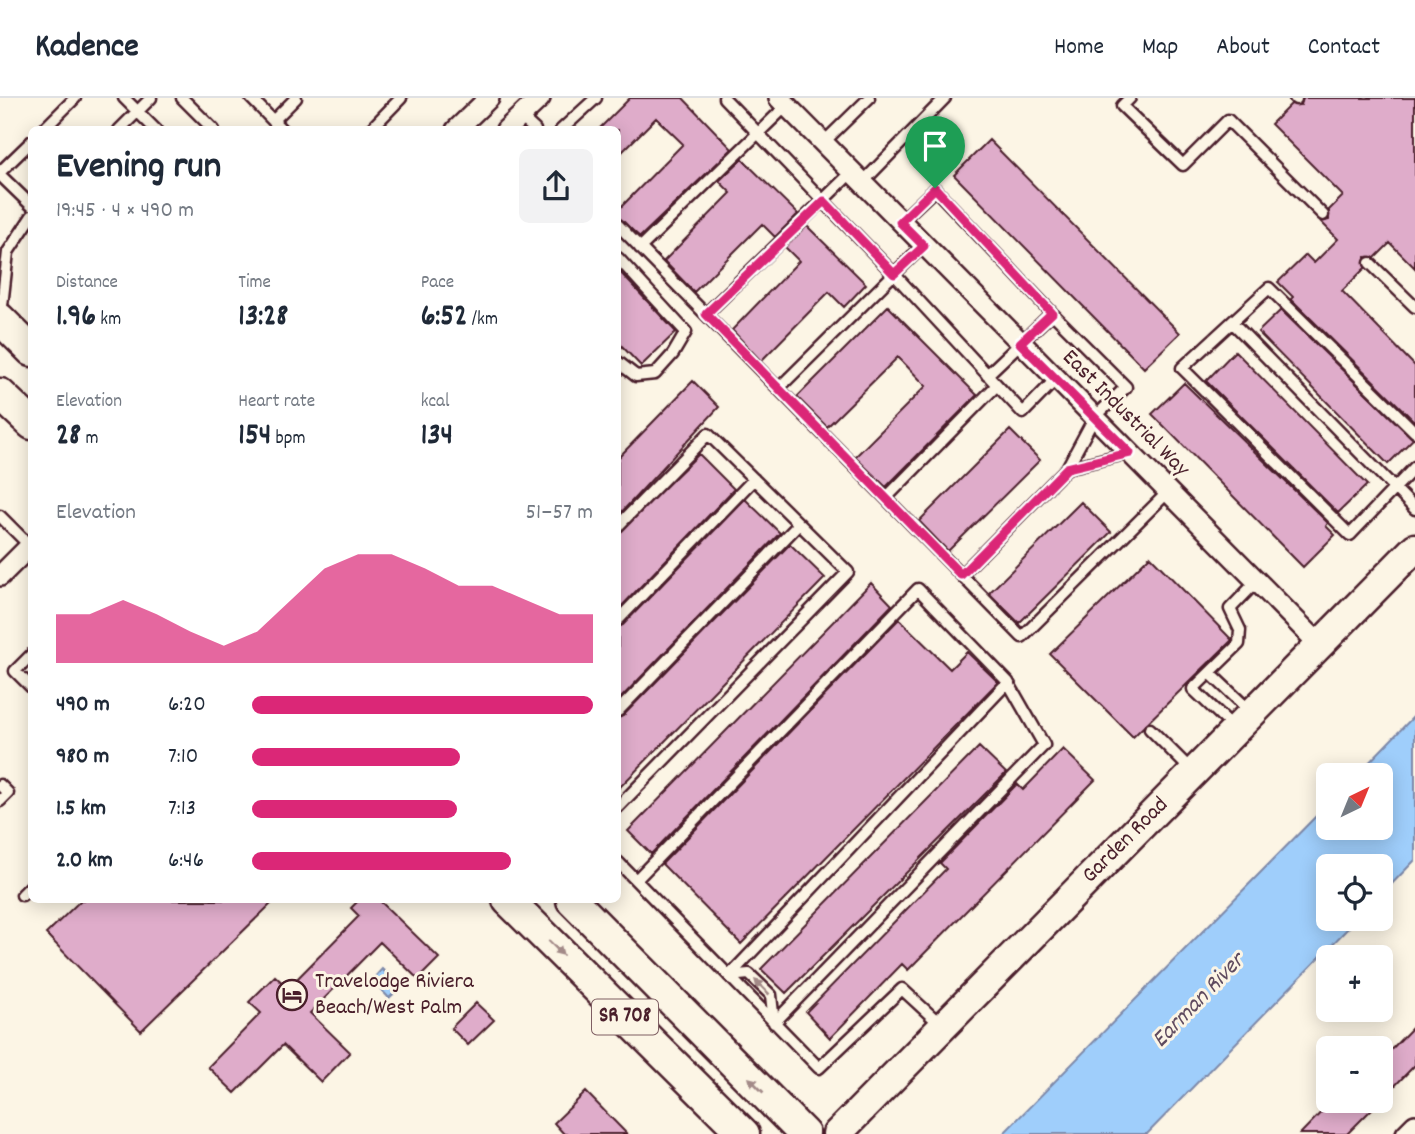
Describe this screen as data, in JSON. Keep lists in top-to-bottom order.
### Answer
{
  "streets": {
    "main road": ["SR 708"],
    "street": ["East Industrial Way", "Garden Road"]
  },
  "crossings": [
    ["East Industrial Way", "Garden Road"]
  ],
  "water": ["Earman River"],
  "places": {
    "hotel": ["Travelodge Riviera Beach/West Palm"]
  },
  "north": "top right",
  "page": {
    "header": "Kadence",
    "nav": [
      "Home",
      "Map",
      "About",
      "Contact"
    ],
    "heading": ["Evening run", "19:45 · 4 × 490 m"],
    "stats": [
      ["Distance", "1.96 km"],
      ["Time", "13:28"],
      ["Pace", "6:52 /km"],
      ["Elevation", "28 m"],
      ["Heart rate", "154 bpm"],
      ["kcal", "134"]
    ],
    "chart": ["Elevation", "51–57 m"],
    "list": [
      {
        "name": "490 m",
        "note": "6:20"
      },
      {
        "name": "980 m",
        "note": "7:10"
      },
      {
        "name": "1.5 km",
        "note": "7:13"
      },
      {
        "name": "2.0 km",
        "note": "6:46"
      }
    ],
    "map_buttons": ["+", "−"]
  }
}
